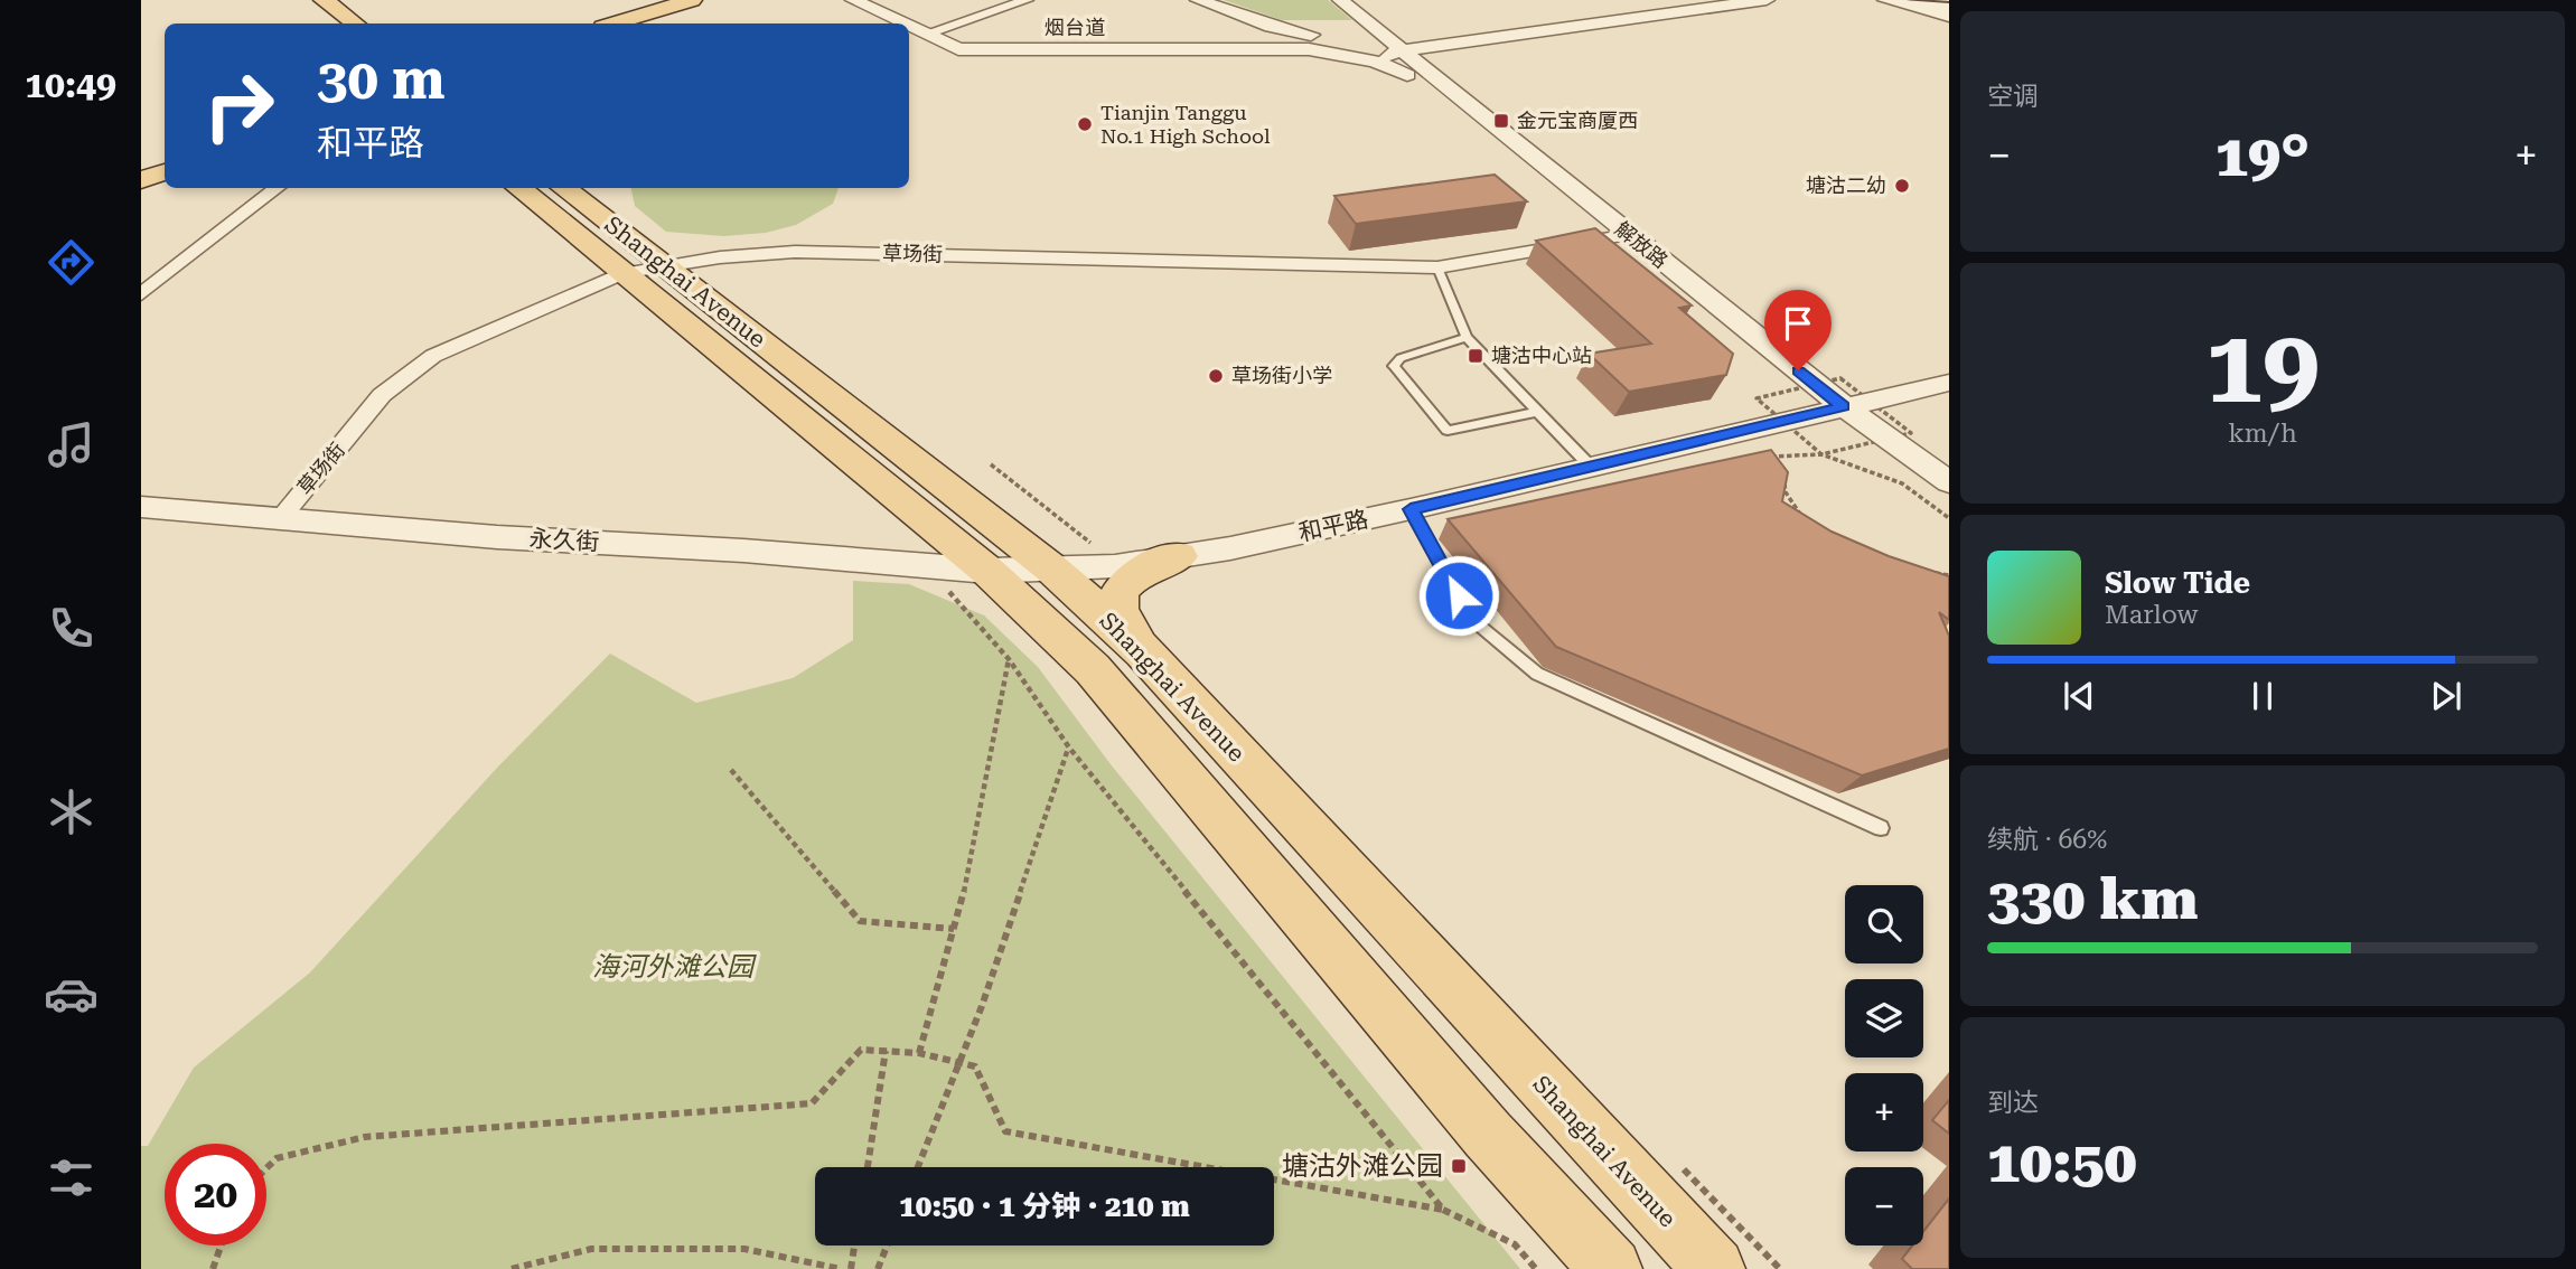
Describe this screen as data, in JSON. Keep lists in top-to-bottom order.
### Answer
{
  "streets": {
    "main road": ["Shanghai Avenue"],
    "street": [
      "烟台道",
      "解放路",
      "草场街",
      "和平路",
      "永久街"
    ]
  },
  "crossings": [
    ["解放路", "草场街"],
    ["解放路", "和平路"],
    ["草场街", "Shanghai Avenue"],
    ["草场街", "永久街"],
    ["Shanghai Avenue", "和平路"],
    ["Shanghai Avenue", "永久街"],
    ["和平路", "永久街"]
  ],
  "parks": ["海河外滩公园"],
  "places": {
    "transit": ["金元宝商厦西", "塘沽中心站", "塘沽外滩公园"],
    "other": ["Tianjin Tanggu No.1 High School", "塘沽二幼", "草场街小学"]
  },
  "page": {
    "tabs": "10:49",
    "tile": [
      "空调",
      ["19", "km/h"],
      ["续航 · 66%", "330 km"],
      ["到达", "10:50"]
    ],
    "turn": ["30 m", "和平路"],
    "heat": ["−", "19°", "+"],
    "song": ["Slow Tide", "Marlow"],
    "map_buttons": ["+", "−"],
    "limit": "20",
    "trip": "10:50 · 1 分钟 · 210 m"
  }
}
